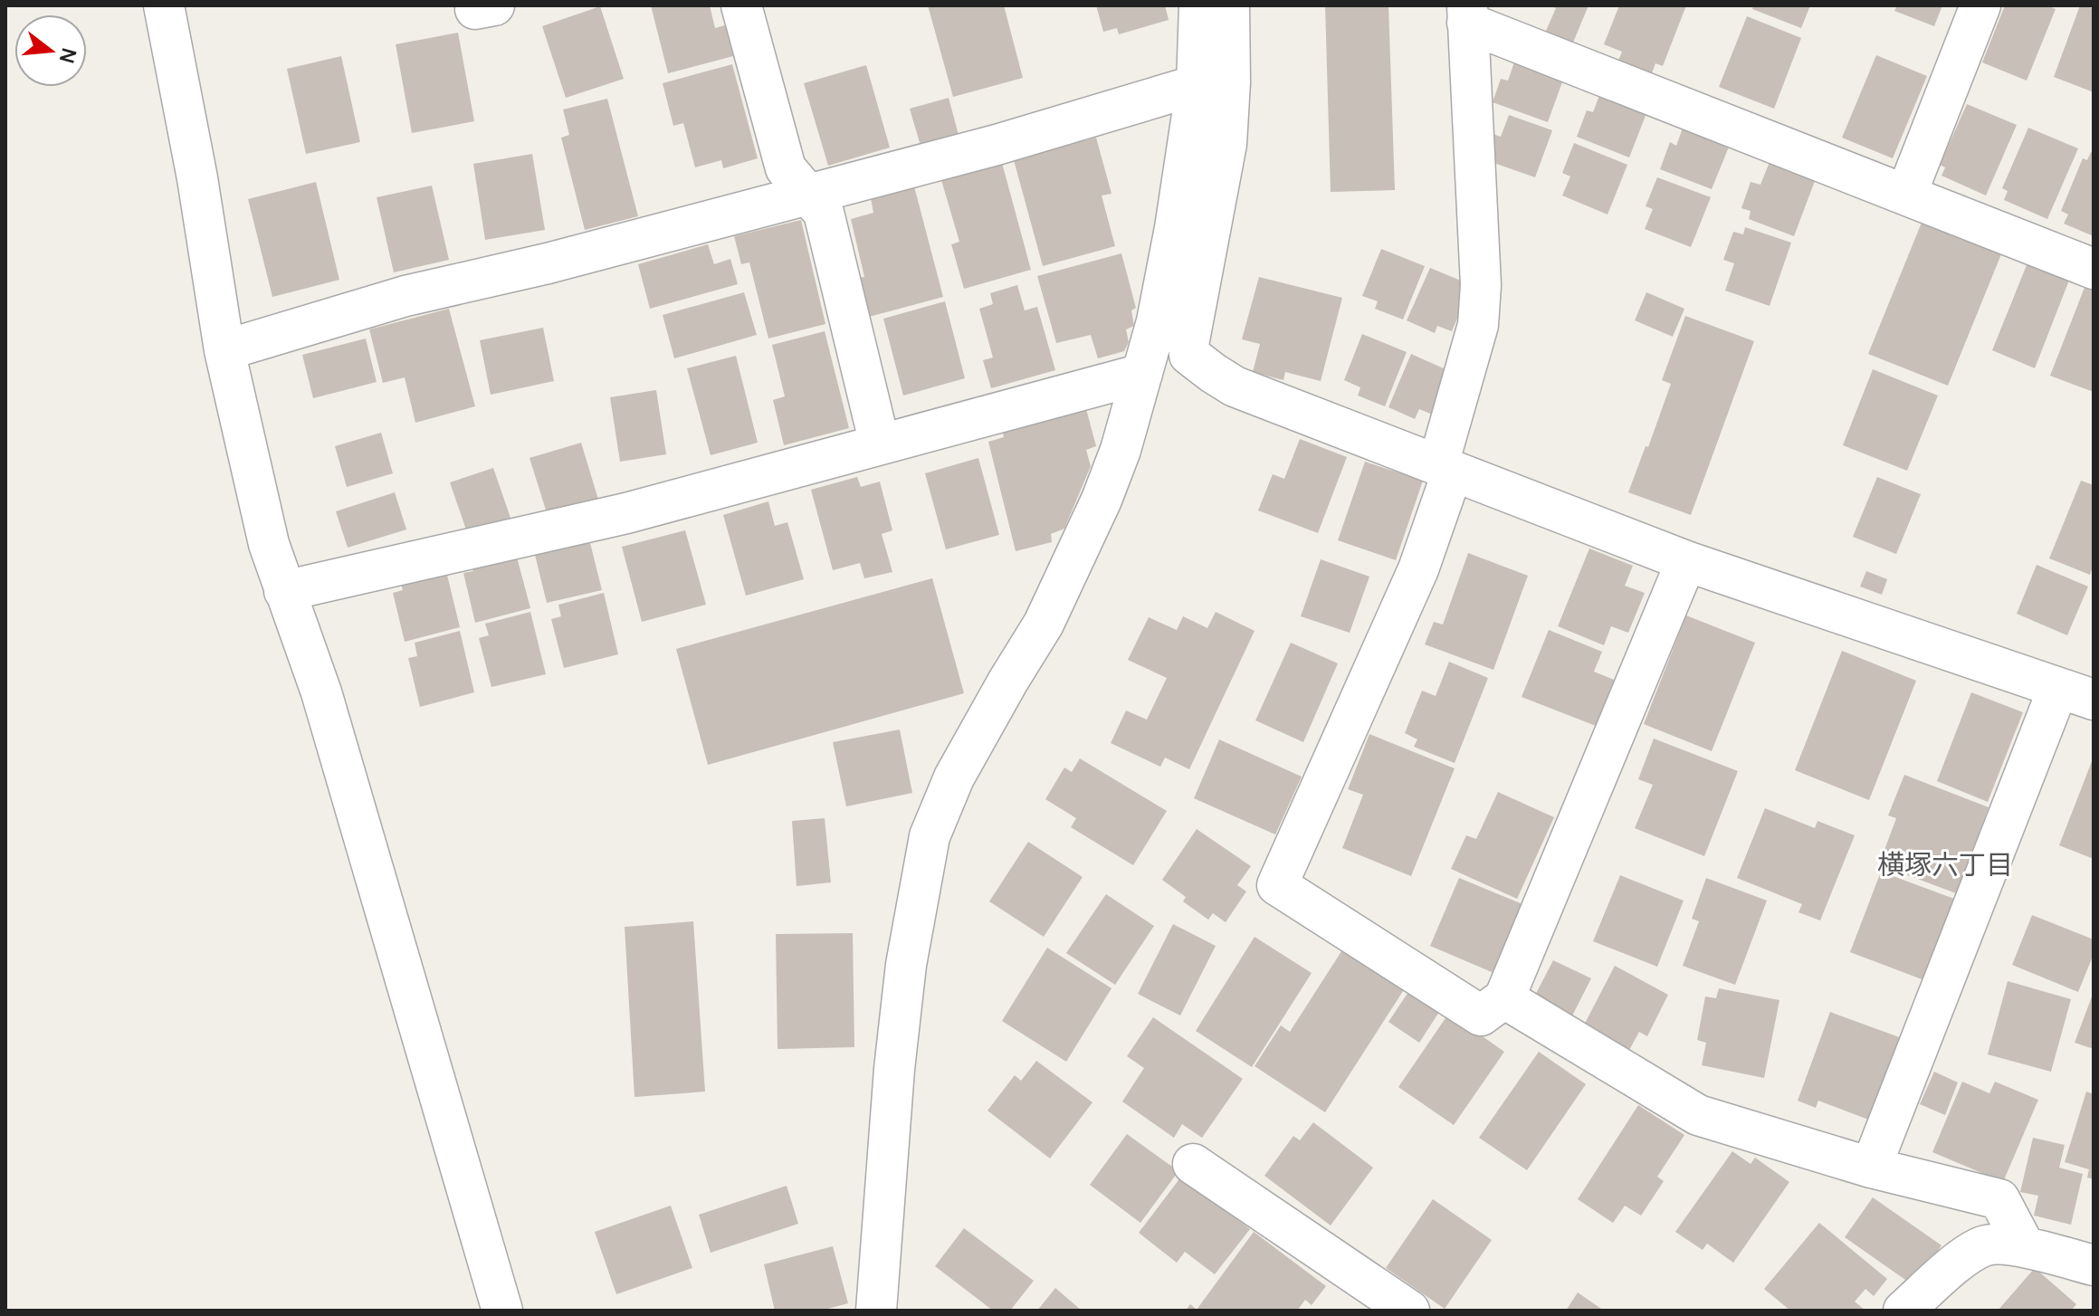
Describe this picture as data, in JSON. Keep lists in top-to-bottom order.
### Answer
{
  "districts": ["横塚六丁目"],
  "north": "right"
}
